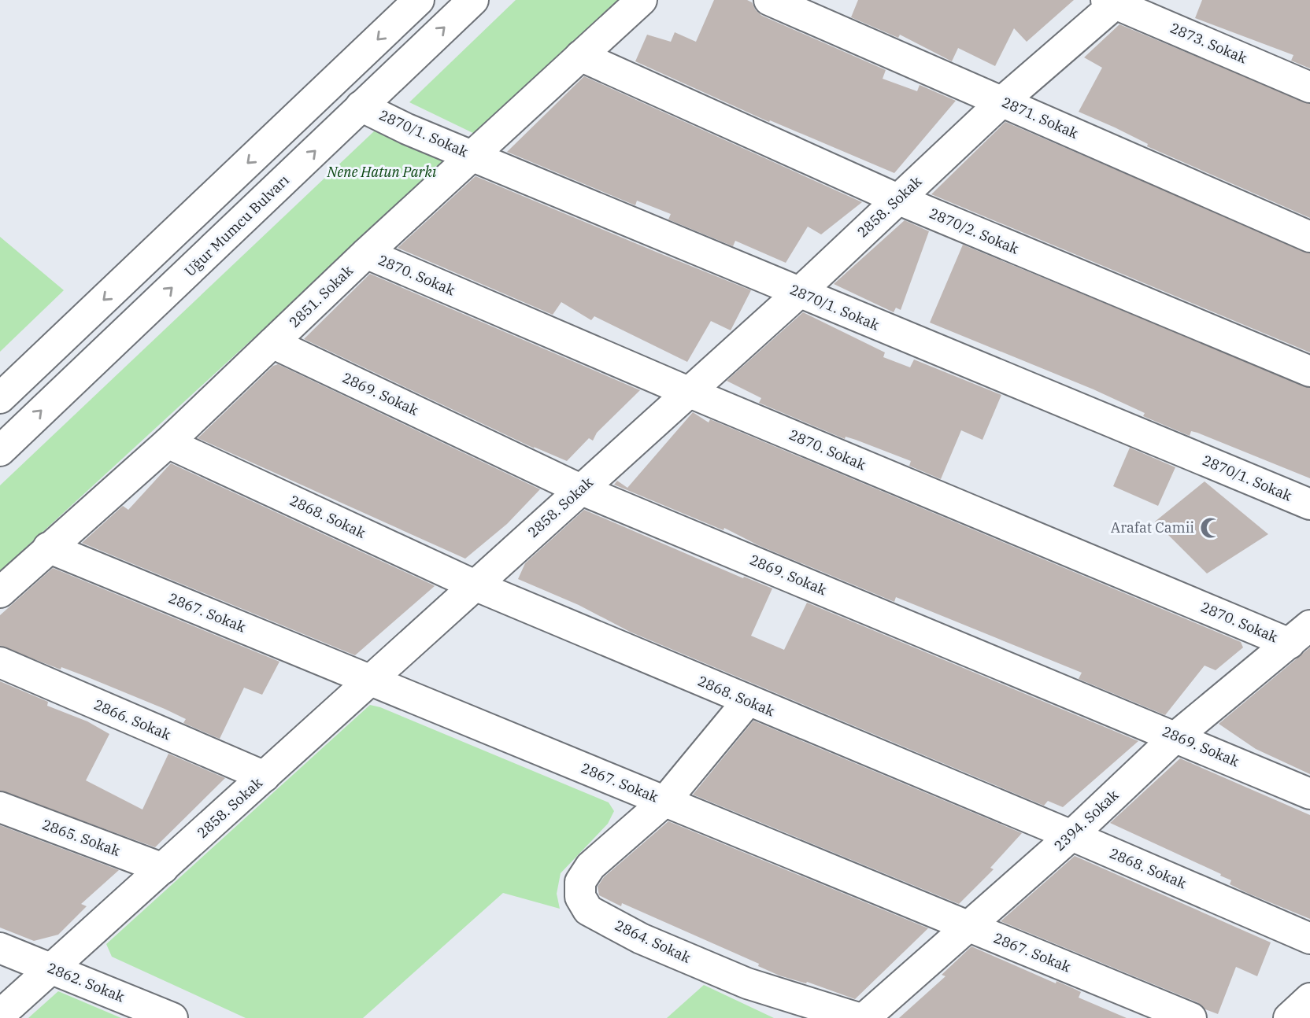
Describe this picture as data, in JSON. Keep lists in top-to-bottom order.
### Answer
{
  "streets": {
    "street": [
      "2873. Sokak",
      "2871. Sokak",
      "2870/1. Sokak",
      "2858. Sokak",
      "Uğur Mumcu Bulvarı",
      "2870/2. Sokak",
      "2870. Sokak",
      "2851. Sokak",
      "2869. Sokak",
      "2868. Sokak",
      "2867. Sokak",
      "2866. Sokak",
      "2394. Sokak",
      "2865. Sokak",
      "2864. Sokak",
      "2862. Sokak"
    ]
  },
  "crossings": [
    ["2873. Sokak", "2858. Sokak"],
    ["2871. Sokak", "2858. Sokak"],
    ["2870/1. Sokak", "2858. Sokak"],
    ["2870/1. Sokak", "Uğur Mumcu Bulvarı"],
    ["2870/1. Sokak", "2851. Sokak"],
    ["2858. Sokak", "2870/2. Sokak"],
    ["2858. Sokak", "2870. Sokak"],
    ["2858. Sokak", "2869. Sokak"],
    ["2858. Sokak", "2868. Sokak"],
    ["2858. Sokak", "2867. Sokak"],
    ["2858. Sokak", "2866. Sokak"],
    ["2858. Sokak", "2865. Sokak"],
    ["2858. Sokak", "2862. Sokak"],
    ["2870/2. Sokak", "2851. Sokak"],
    ["2870. Sokak", "2851. Sokak"],
    ["2870. Sokak", "2394. Sokak"],
    ["2851. Sokak", "2869. Sokak"],
    ["2851. Sokak", "2868. Sokak"],
    ["2851. Sokak", "2867. Sokak"],
    ["2869. Sokak", "2394. Sokak"],
    ["2868. Sokak", "2394. Sokak"],
    ["2868. Sokak", "2864. Sokak"],
    ["2867. Sokak", "2394. Sokak"],
    ["2867. Sokak", "2864. Sokak"]
  ],
  "parks": ["Nene Hatun Parkı"],
  "places": {
    "mosque": ["Arafat Camii"]
  }
}
